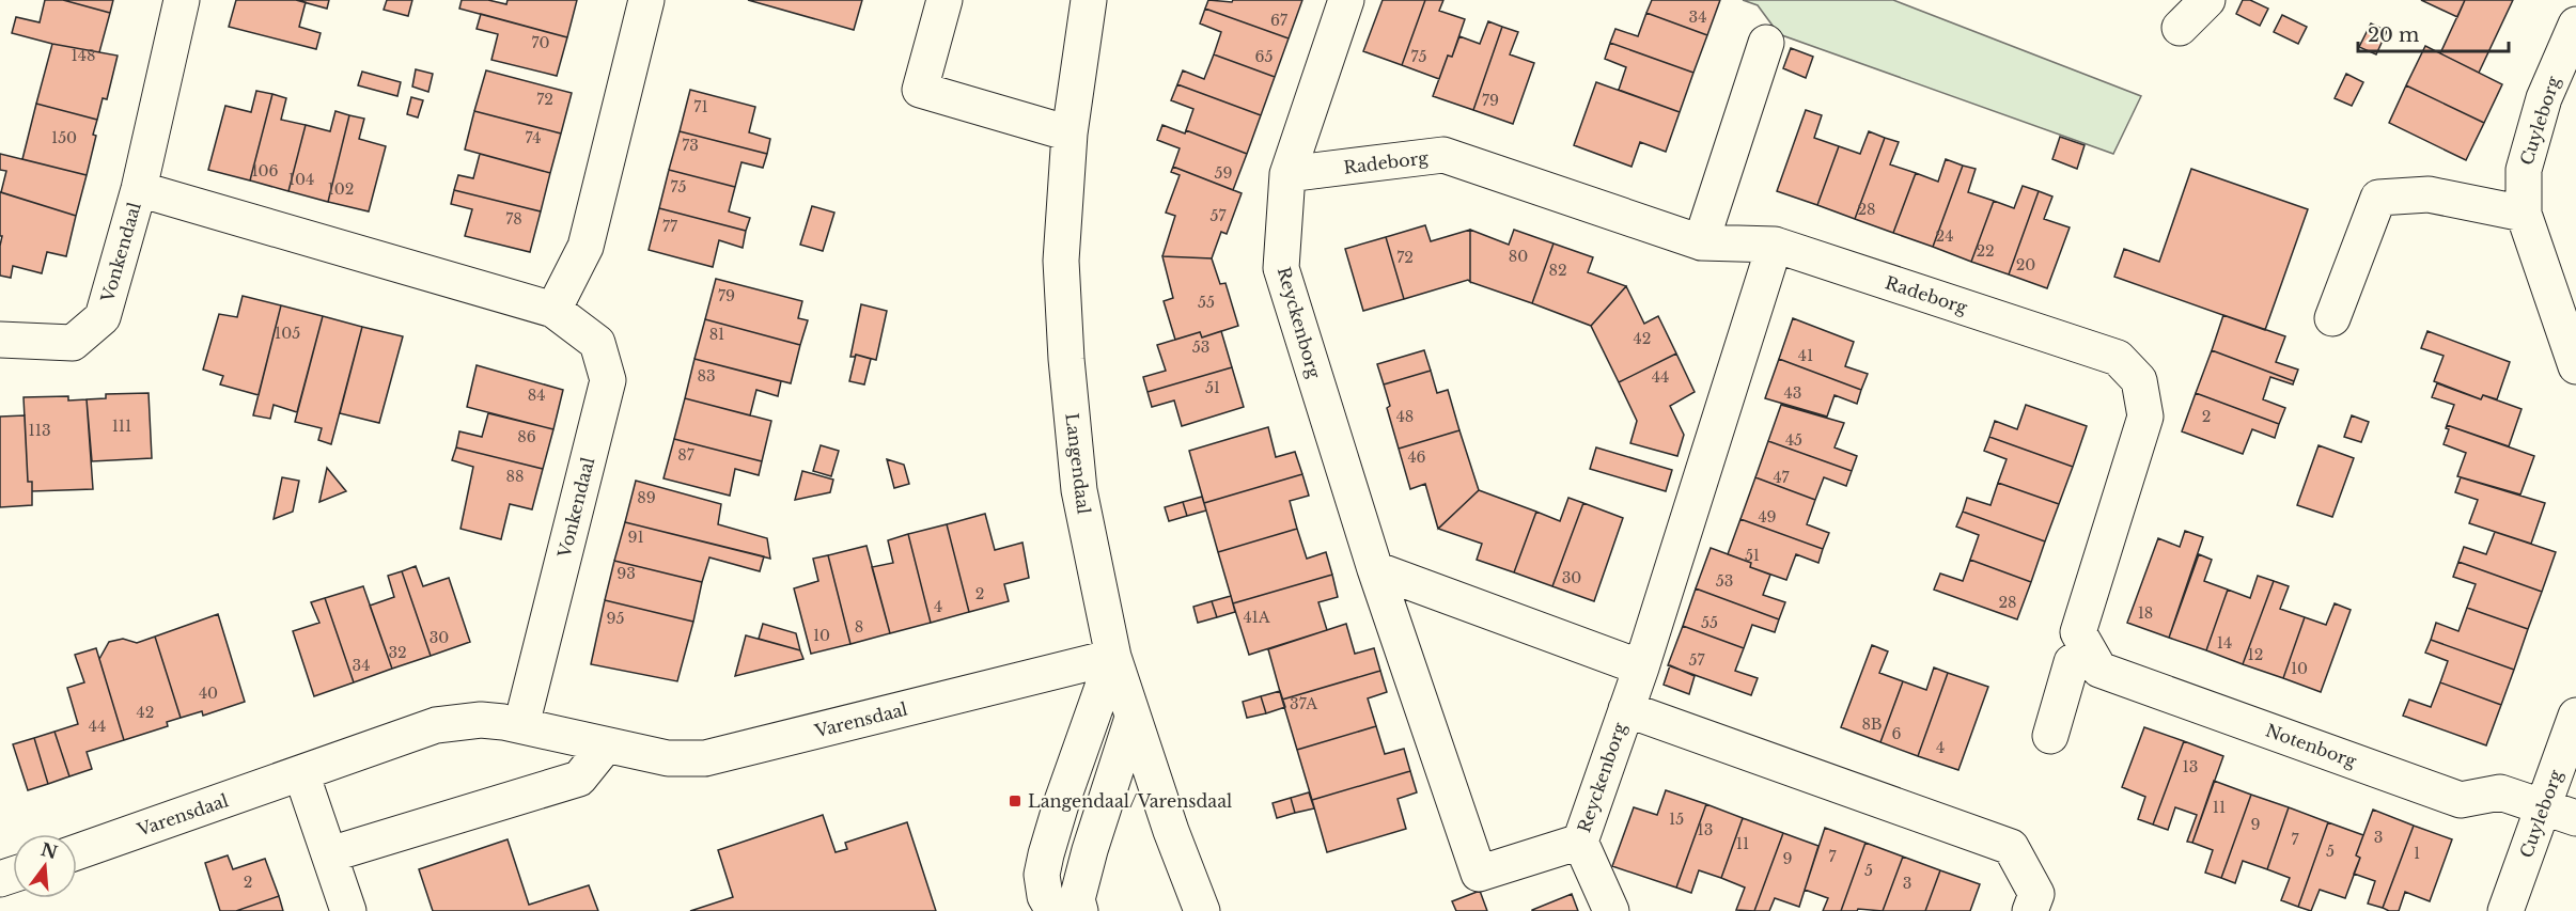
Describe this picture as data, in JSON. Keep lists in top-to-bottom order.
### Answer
{
  "streets": {
    "street": [
      "Cuyleborg",
      "Radeborg",
      "Vonkendaal",
      "Reyckenborg",
      "Langendaal",
      "Varensdaal",
      "Notenborg"
    ]
  },
  "crossings": [
    ["Cuyleborg", "Notenborg"],
    ["Radeborg", "Reyckenborg"],
    ["Radeborg", "Notenborg"],
    ["Vonkendaal", "Varensdaal"],
    ["Langendaal", "Varensdaal"]
  ],
  "places": {
    "transit": ["Langendaal/Varensdaal"]
  },
  "house_numbers": [
    "34",
    "67",
    "70",
    "148",
    "65",
    "75",
    "72",
    "79",
    "71",
    "150",
    "74",
    "73",
    "106",
    "59",
    "104",
    "75",
    "102",
    "28",
    "57",
    "78",
    "77",
    "24",
    "22",
    "80",
    "72",
    "20",
    "82",
    "79",
    "55",
    "105",
    "81",
    "42",
    "53",
    "41",
    "83",
    "44",
    "51",
    "43",
    "84",
    "48",
    "2",
    "111",
    "113",
    "86",
    "45",
    "87",
    "46",
    "88",
    "47",
    "89",
    "49",
    "91",
    "51",
    "93",
    "30",
    "53",
    "2",
    "28",
    "4",
    "18",
    "41A",
    "95",
    "55",
    "8",
    "10",
    "30",
    "14",
    "32",
    "12",
    "57",
    "34",
    "10",
    "40",
    "37A",
    "42",
    "8B",
    "44",
    "6",
    "4",
    "13",
    "11",
    "15",
    "9",
    "13",
    "3",
    "7",
    "11",
    "5",
    "1",
    "7",
    "9",
    "5",
    "2",
    "3"
  ],
  "scale_bar": "20 m",
  "north": "top"
}
